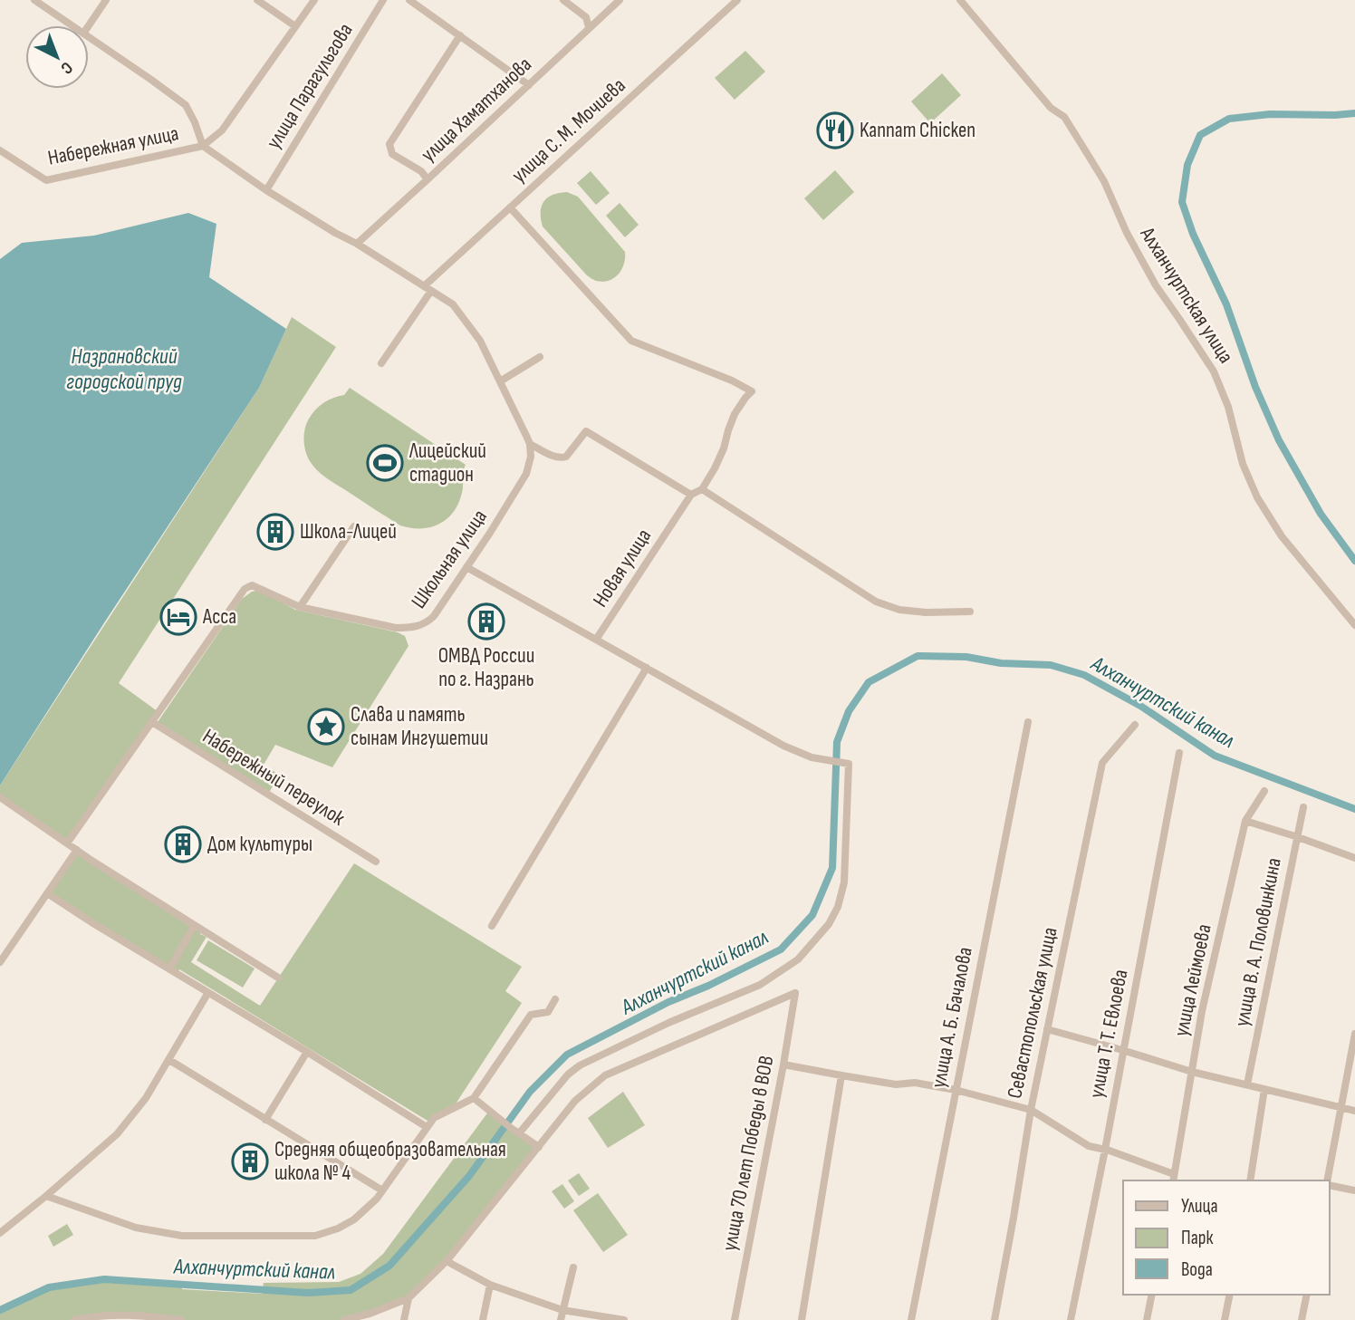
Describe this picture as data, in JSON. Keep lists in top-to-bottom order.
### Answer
{
  "streets": {
    "street": [
      "улица Парагульгова",
      "улица Хаматханова",
      "улица С. М. Мочиева",
      "Набережная улица",
      "Алханчуртская улица",
      "Школьная улица",
      "Новая улица",
      "Набережный переулок",
      "улица В. А. Половинкина",
      "улица Леймоева",
      "Севастопольская улица",
      "улица А. Б. Бачалова",
      "улица Т. Т. Евлоева",
      "улица 70 лет Победы в ВОВ"
    ]
  },
  "crossings": [
    ["Школьная улица", "Набережный переулок"]
  ],
  "water": ["Назрановский городской пруд", "Алханчуртский канал"],
  "places": {
    "restaurant": ["Kannam Chicken"],
    "sports": ["Лицейский стадион"],
    "building": [
      "Школа-Лицей",
      "ОМВД России по г. Назрань",
      "Дом культуры",
      "Средняя общеобразовательная школа № 4"
    ],
    "hotel": ["Асса"],
    "place": ["Слава и память сынам Ингушетии"]
  },
  "legend": ["Улица", "Парк", "Вода"],
  "north": "bottom right"
}
